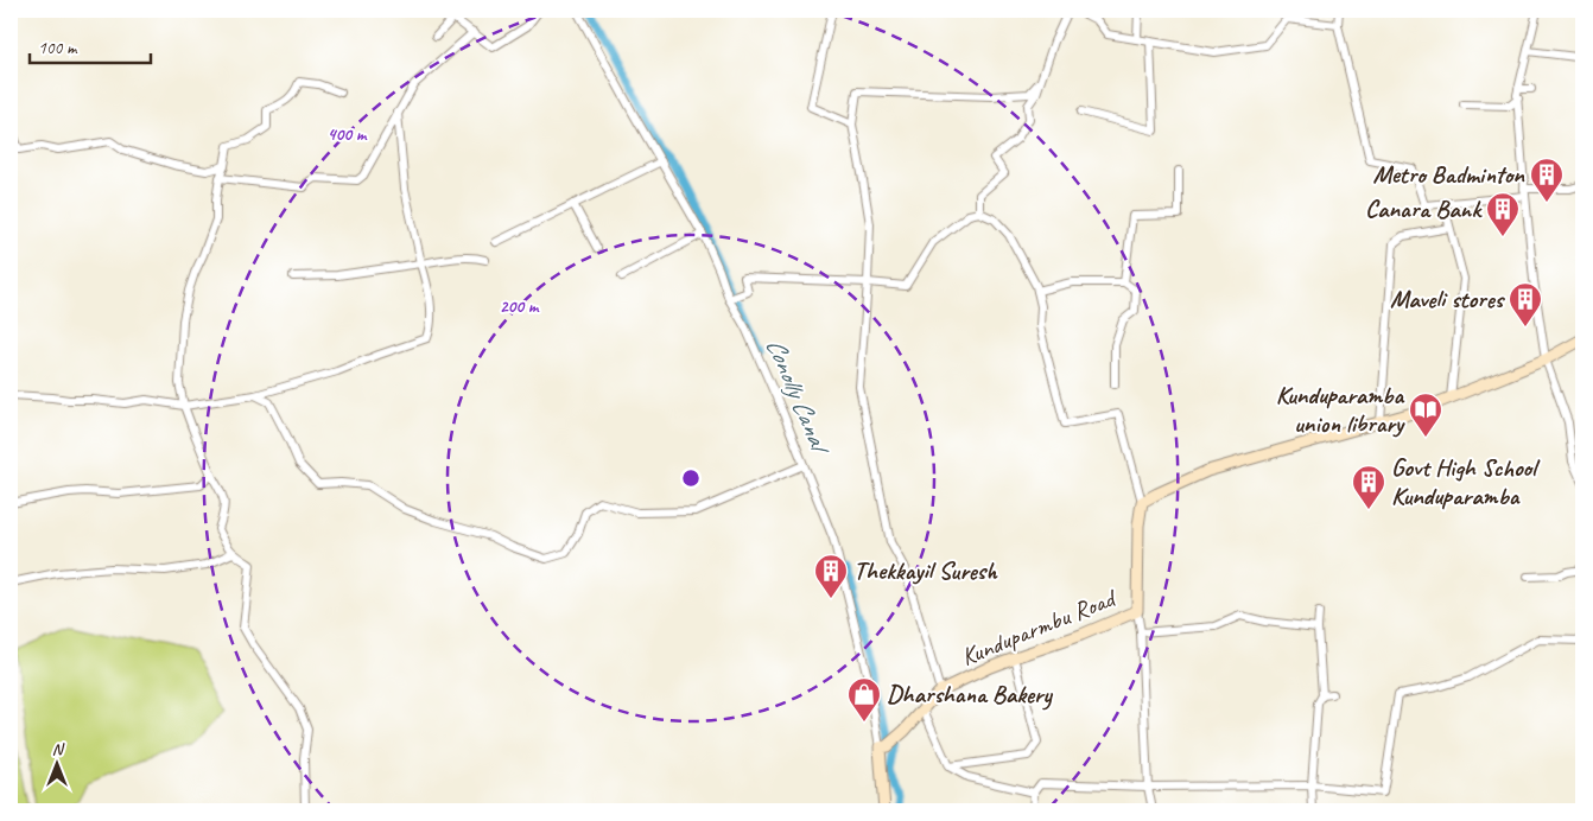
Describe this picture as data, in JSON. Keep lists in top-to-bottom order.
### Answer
{
  "streets": {
    "main road": ["Kunduparmbu Road"]
  },
  "water": ["Conolly Canal"],
  "places": {
    "building": [
      "Metro Badminton",
      "Canara Bank",
      "Maveli stores",
      "Govt High School Kunduparamba",
      "Thekkayil Suresh"
    ],
    "library": ["Kunduparamba union library"],
    "shop": ["Dharshana Bakery"]
  },
  "scale_bar": "100 m",
  "north": "top",
  "rings": ["400 m", "200 m"]
}
